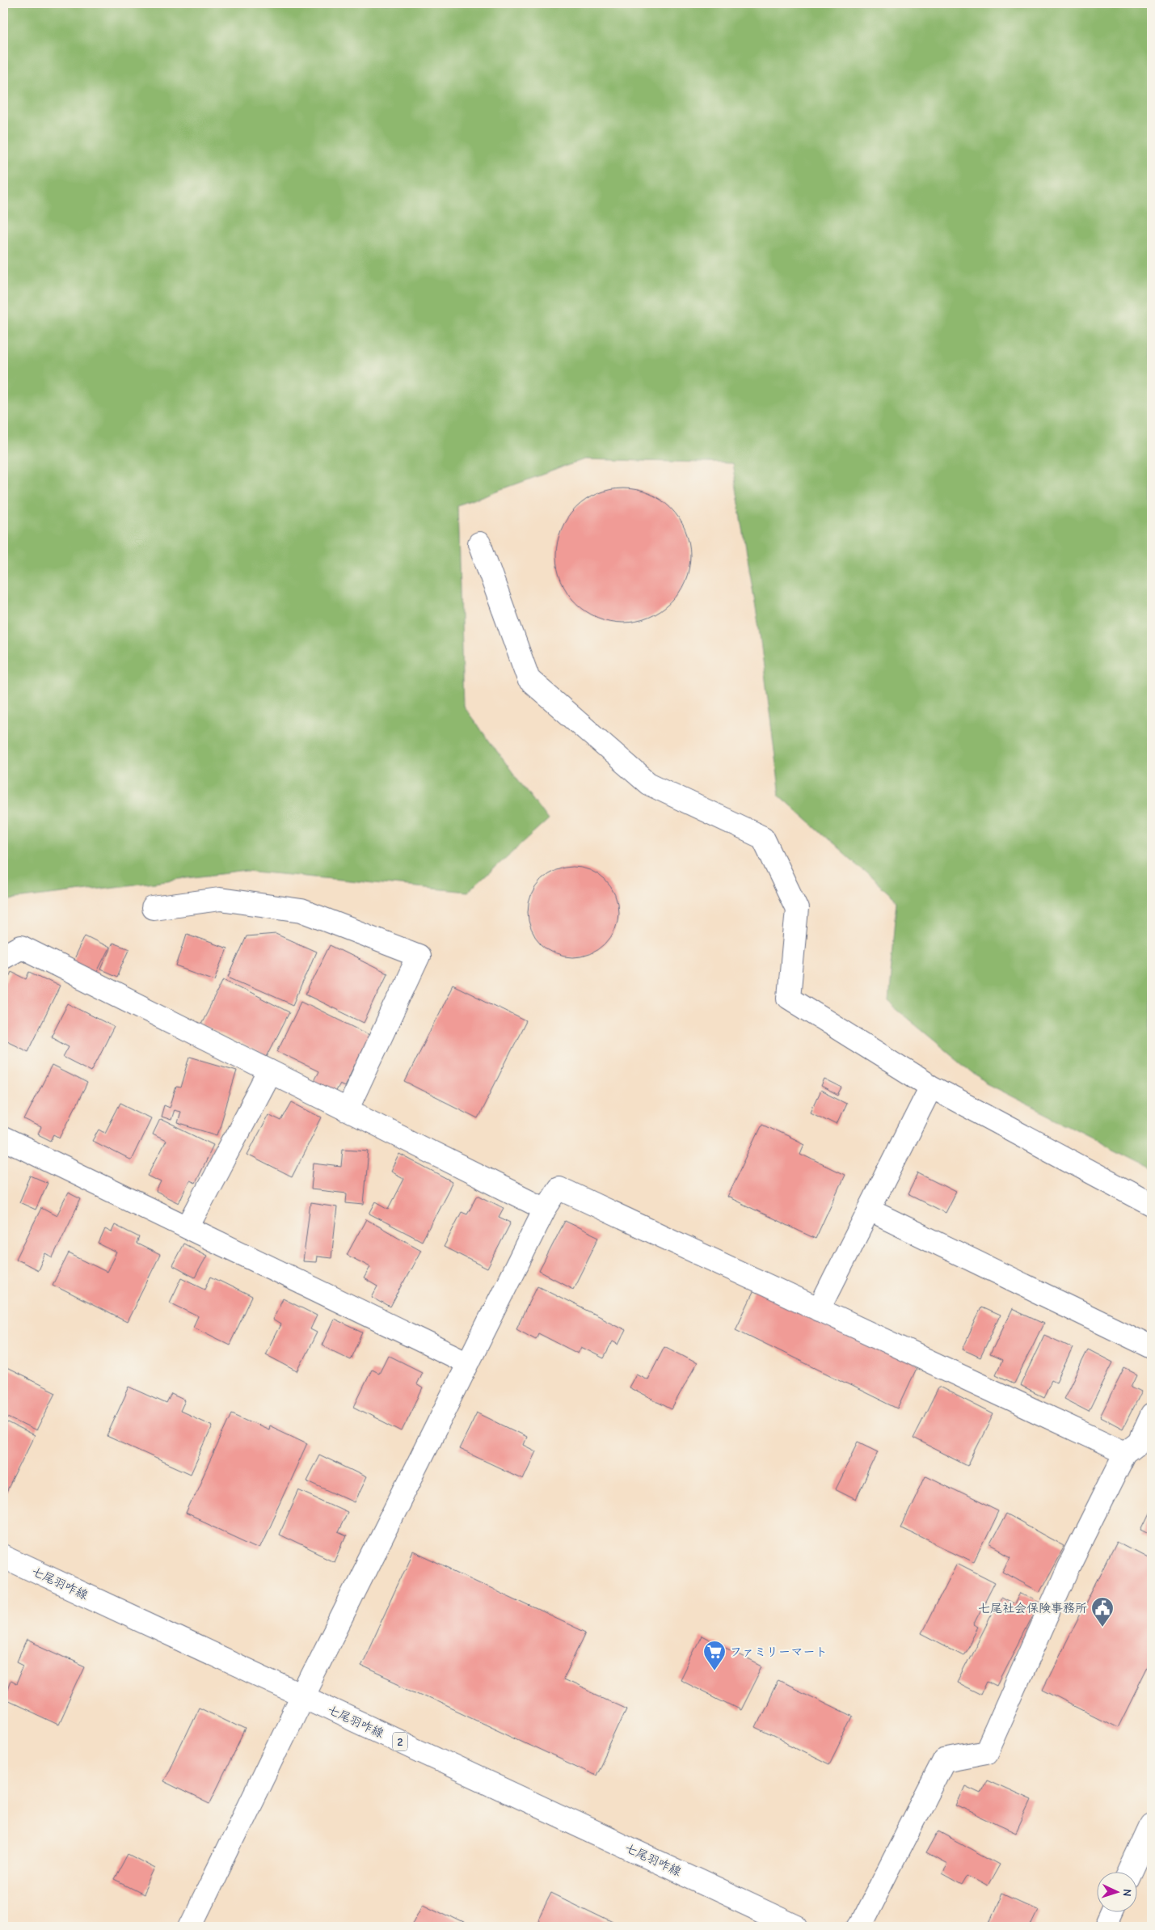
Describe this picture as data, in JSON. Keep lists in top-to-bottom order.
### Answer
{
  "streets": {
    "street": ["七尾羽咋線", "2"]
  },
  "places": {
    "public building": ["七尾社会保険事務所"],
    "supermarket": ["ファミリーマート"]
  },
  "north": "right"
}
